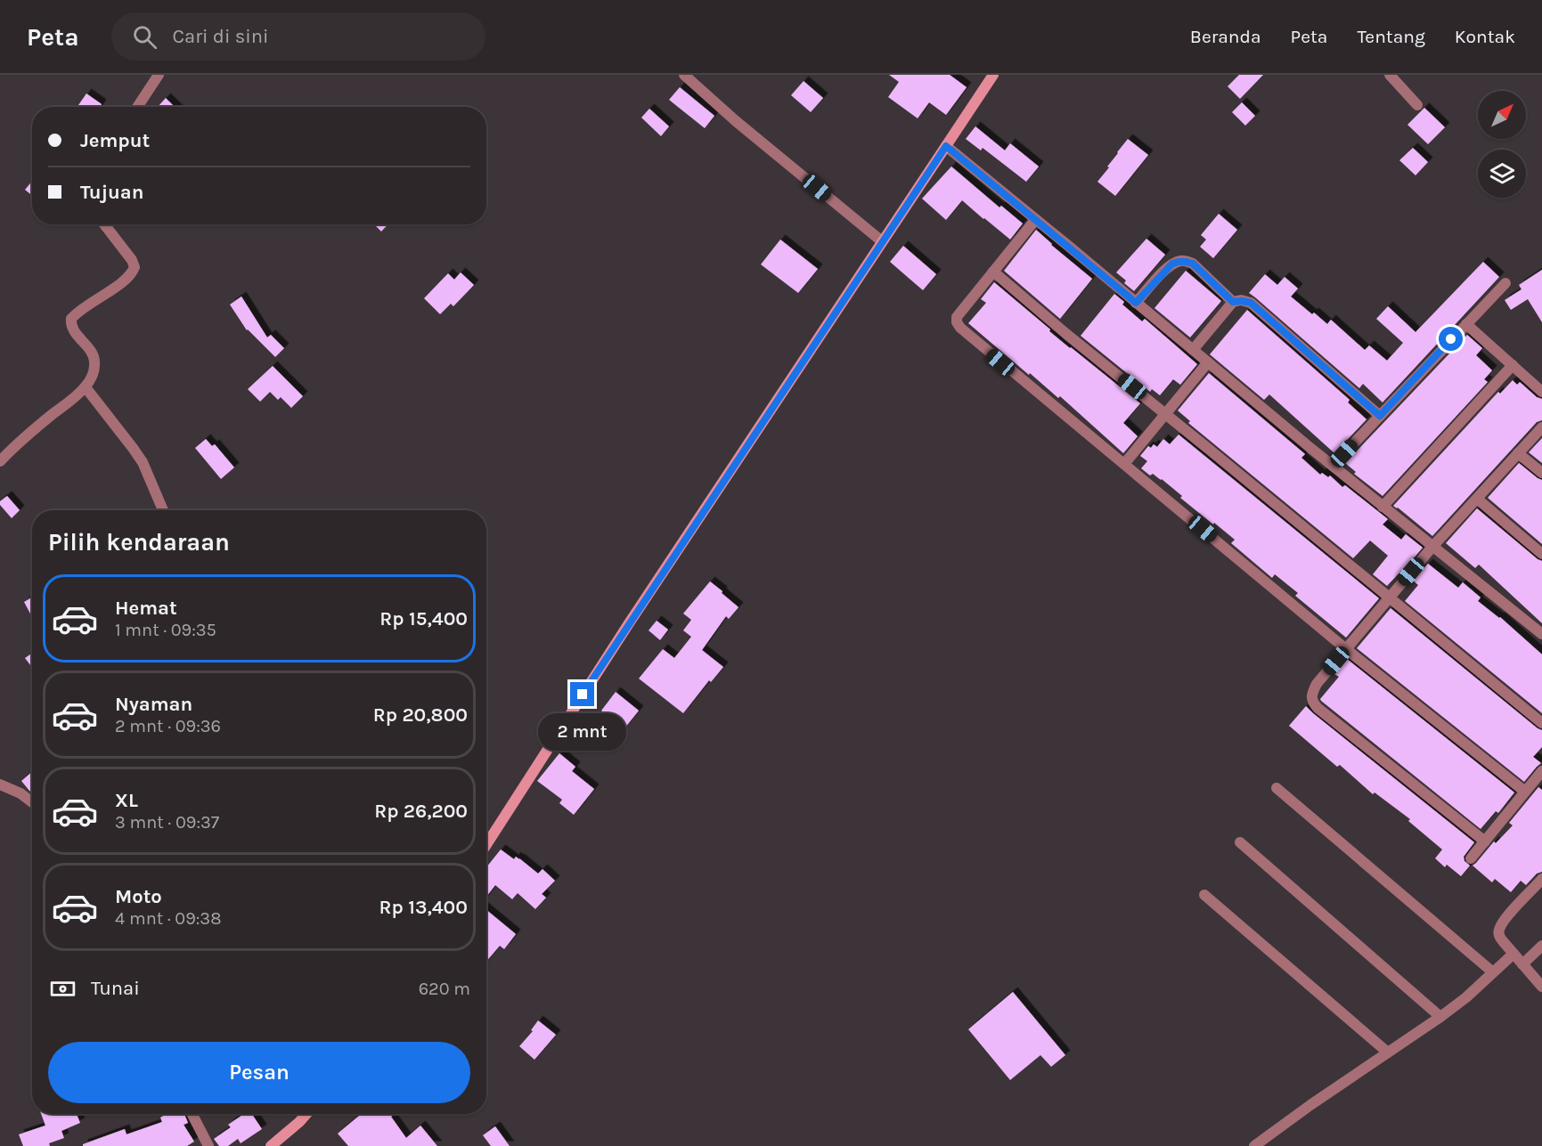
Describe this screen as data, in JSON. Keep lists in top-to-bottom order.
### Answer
{
  "north": "top right",
  "page": {
    "header": "Peta",
    "search": "Cari di sini",
    "nav": [
      "Beranda",
      "Peta",
      "Tentang",
      "Kontak"
    ],
    "banner": ["Jemput", "Tujuan"],
    "heading": "Pilih kendaraan",
    "list": [
      {
        "name": "Hemat",
        "note": "1 mnt · 09:35",
        "value": "Rp 15,400"
      },
      {
        "name": "Nyaman",
        "note": "2 mnt · 09:36",
        "value": "Rp 20,800"
      },
      {
        "name": "XL",
        "note": "3 mnt · 09:37",
        "value": "Rp 26,200"
      },
      {
        "name": "Moto",
        "note": "4 mnt · 09:38",
        "value": "Rp 13,400"
      }
    ],
    "bubble": "2 mnt",
    "pay": ["Tunai", "620 m"],
    "buttons": "Pesan"
  }
}
